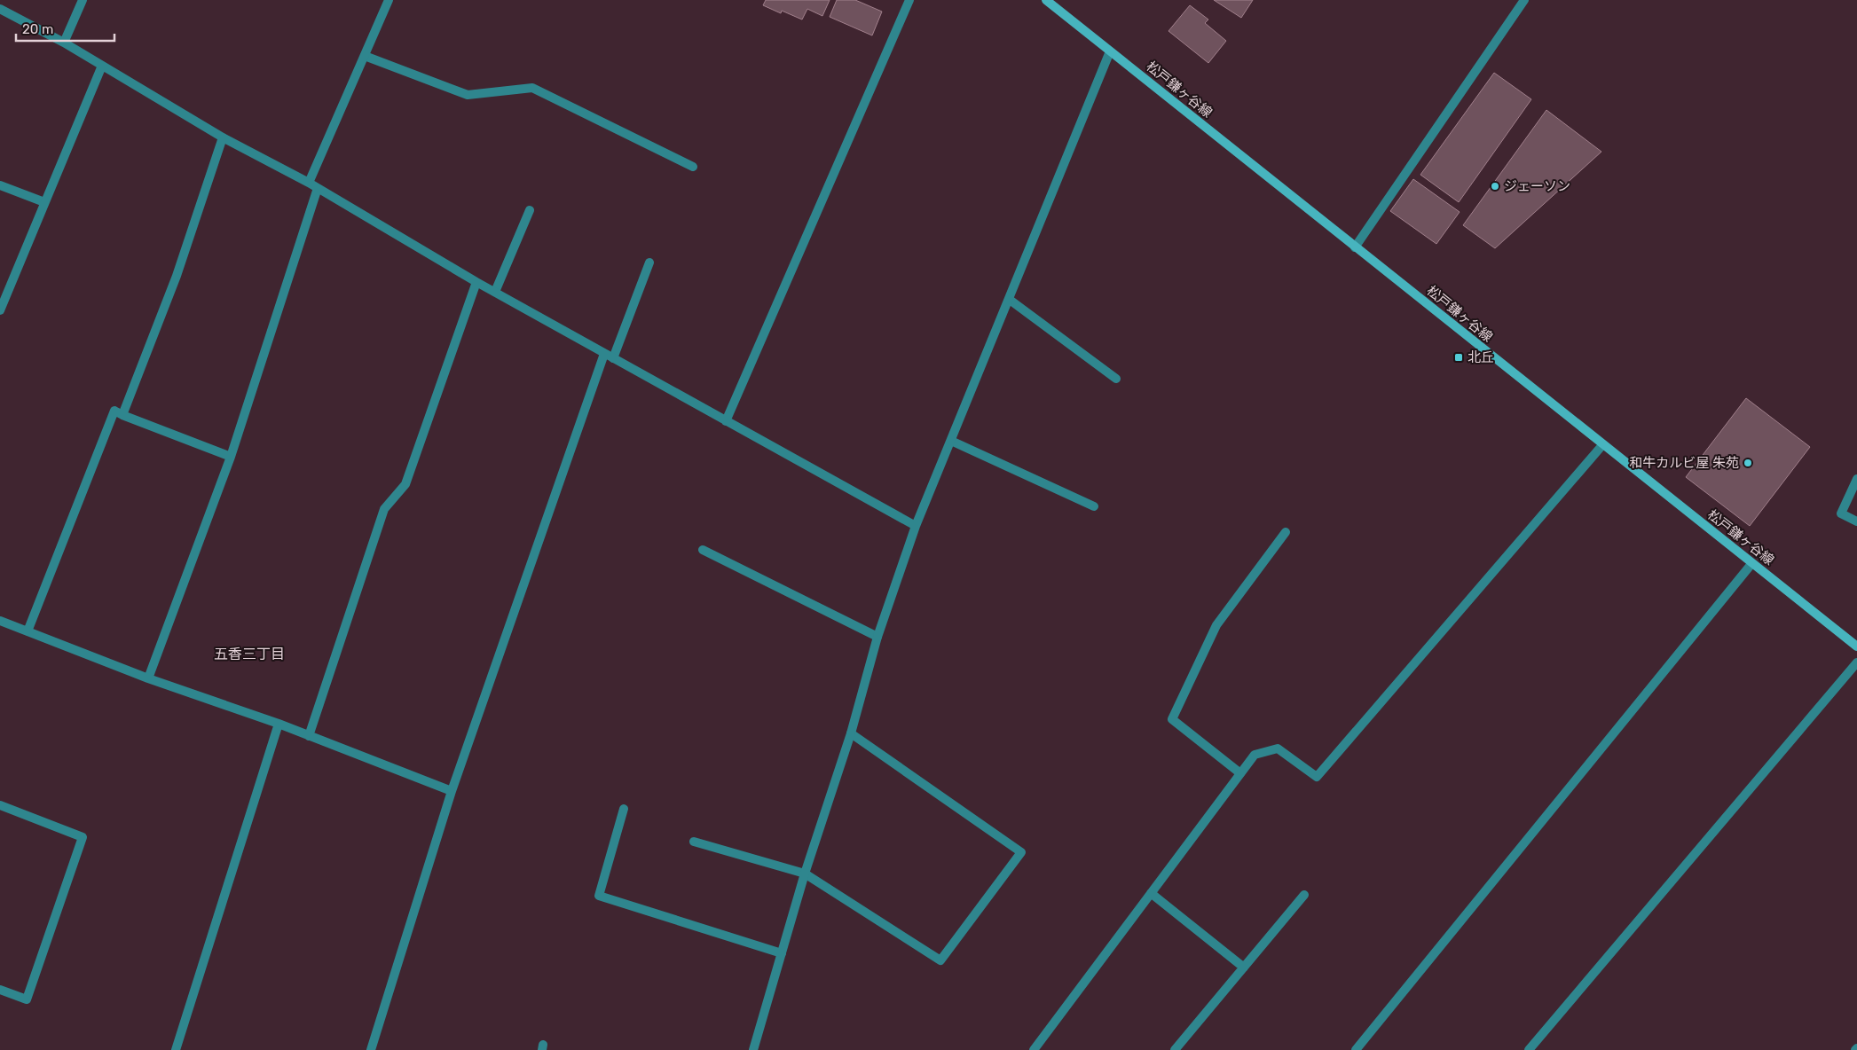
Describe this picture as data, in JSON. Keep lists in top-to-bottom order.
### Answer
{
  "streets": {
    "main road": ["松戸鎌ヶ谷線"]
  },
  "districts": ["五香三丁目"],
  "places": {
    "other": ["ジェーソン", "和牛カルビ屋 朱苑"],
    "transit": ["北丘"]
  },
  "scale_bar": "20 m"
}
